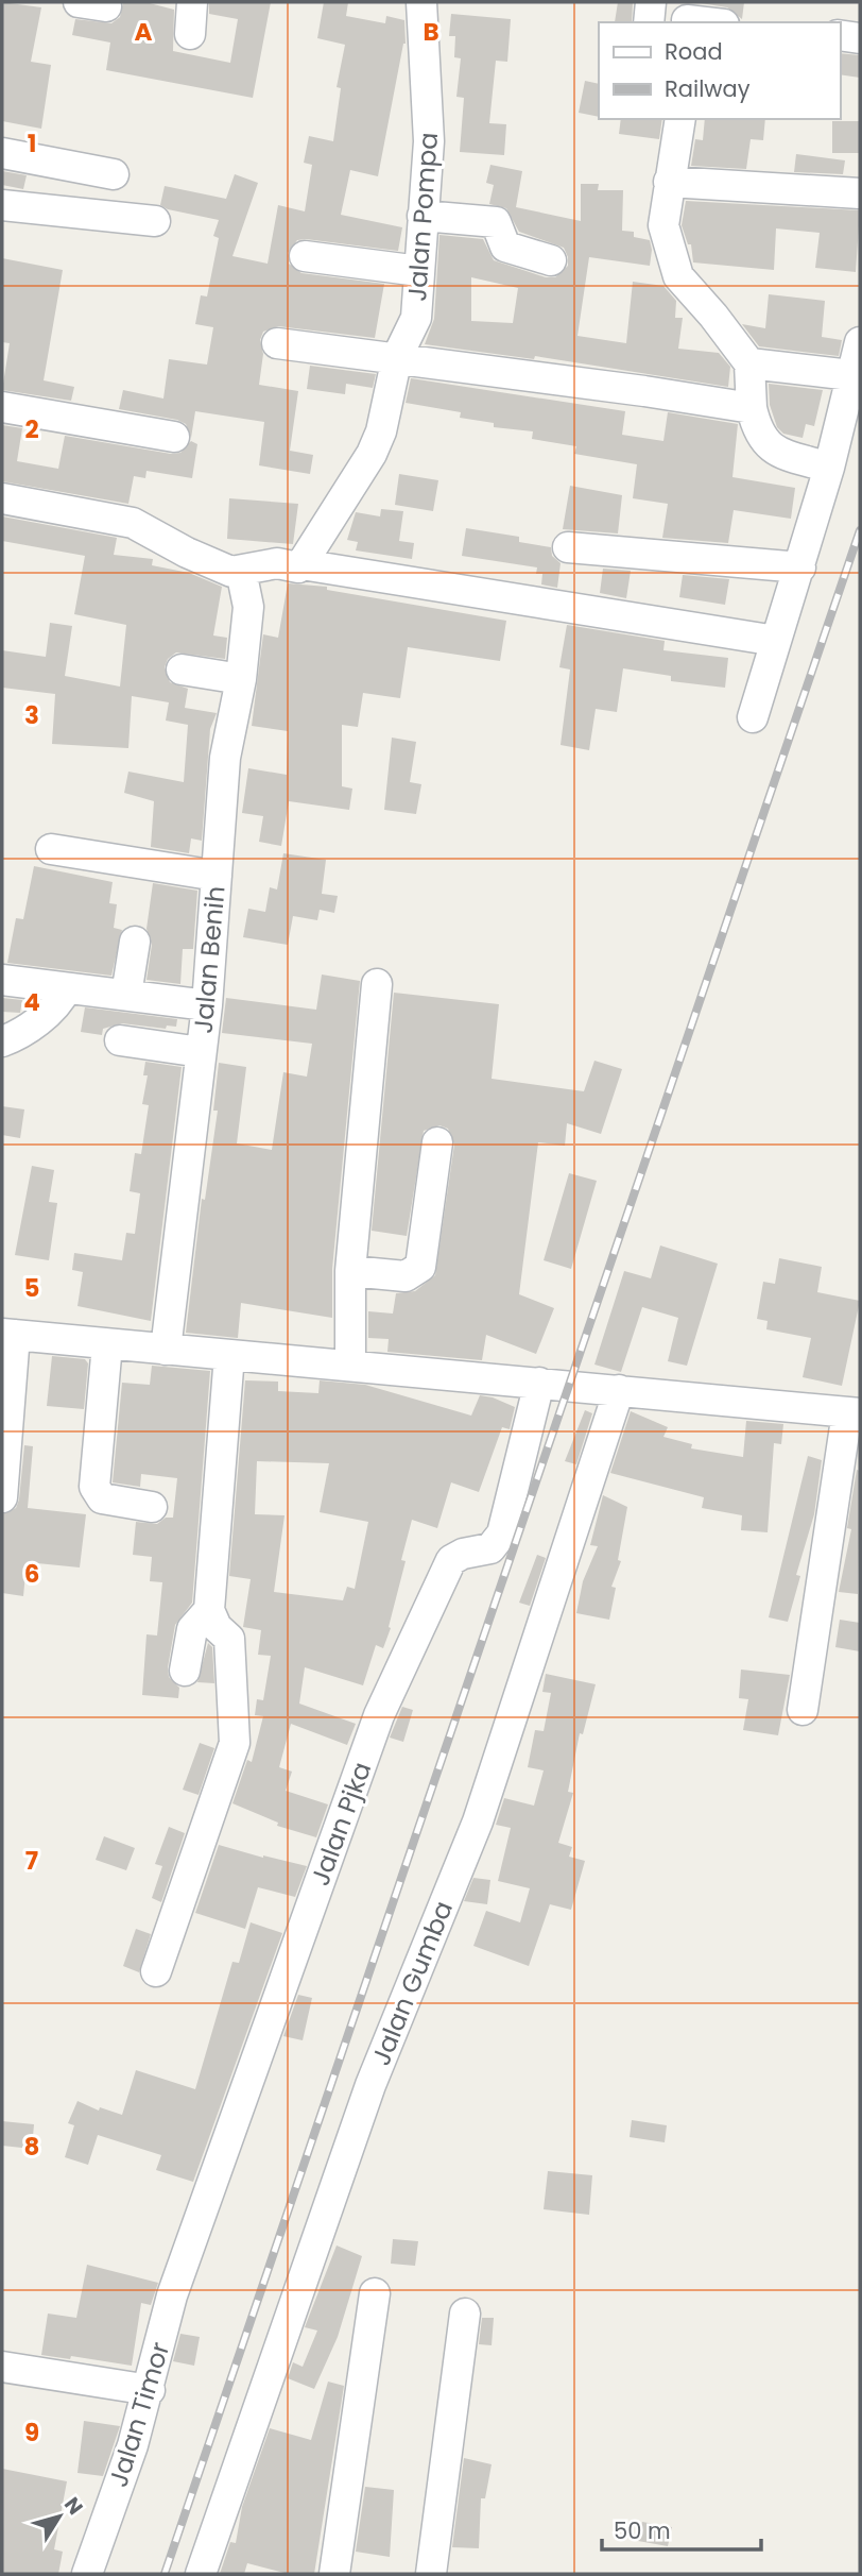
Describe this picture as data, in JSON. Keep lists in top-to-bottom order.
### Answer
{
  "streets": {
    "street": [
      "Jalan Pompa",
      "Jalan Benih",
      "Jalan Pjka",
      "Jalan Gumba",
      "Jalan Timor"
    ]
  },
  "crossings": [
    ["Jalan Pjka", "Jalan Timor"]
  ],
  "legend": ["Road", "Railway"],
  "scale_bar": "50 m",
  "north": "top right",
  "grid": {
    "columns": ["A", "B"],
    "rows": [
      "1",
      "2",
      "3",
      "4",
      "5",
      "6",
      "7",
      "8",
      "9"
    ]
  }
}
